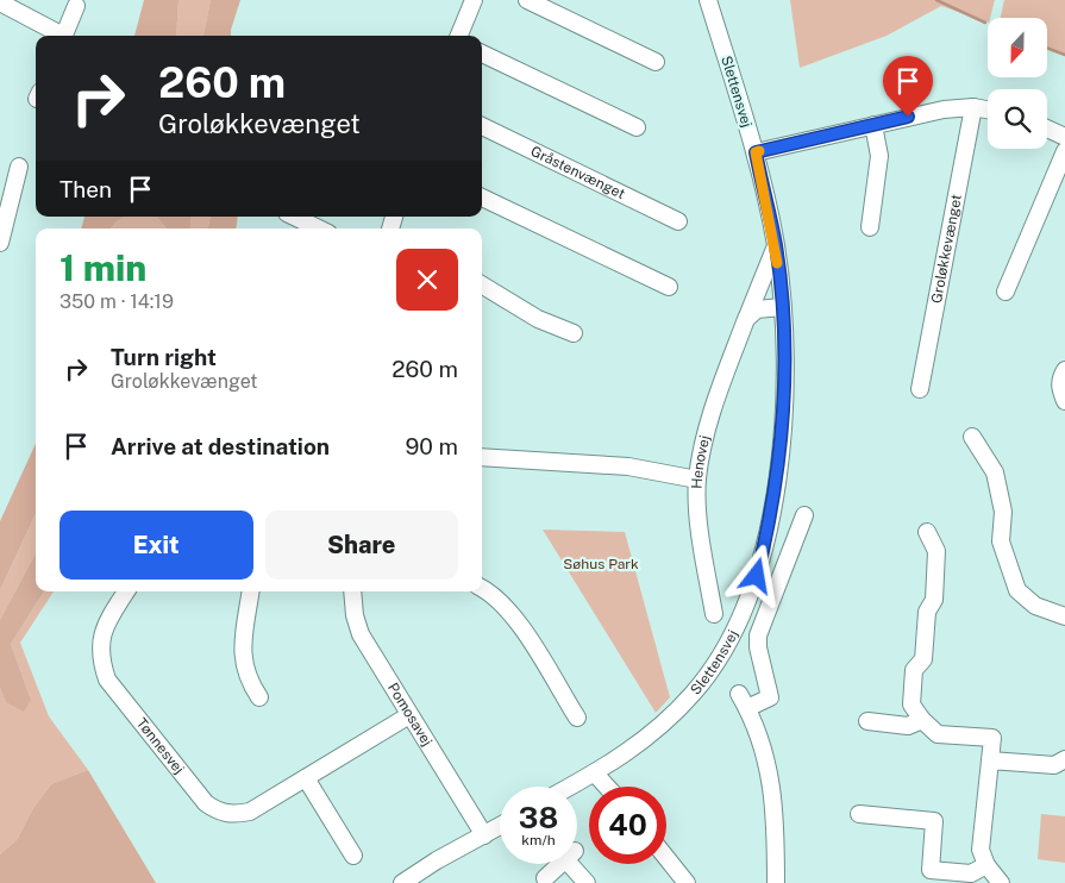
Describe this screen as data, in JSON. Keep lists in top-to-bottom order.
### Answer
{
  "streets": {
    "street": [
      "Slettensvej",
      "Gråstenvænget",
      "Groløkkevænget",
      "Henovej",
      "Pomosavej",
      "Tønnesvej"
    ]
  },
  "crossings": [
    ["Slettensvej", "Henovej"],
    ["Pomosavej", "Tønnesvej"]
  ],
  "parks": ["Søhus Park"],
  "north": "bottom",
  "page": {
    "turn": ["260 m", "Groløkkevænget"],
    "then": "Then",
    "heading": ["1 min", "350 m · 14:19"],
    "list": [
      {
        "name": "Turn right",
        "note": "Groløkkevænget",
        "value": "260 m"
      },
      {
        "name": "Arrive at destination",
        "value": "90 m"
      }
    ],
    "buttons": ["Exit", "Share"],
    "speed": "38 km/h",
    "limit": "40"
  }
}
